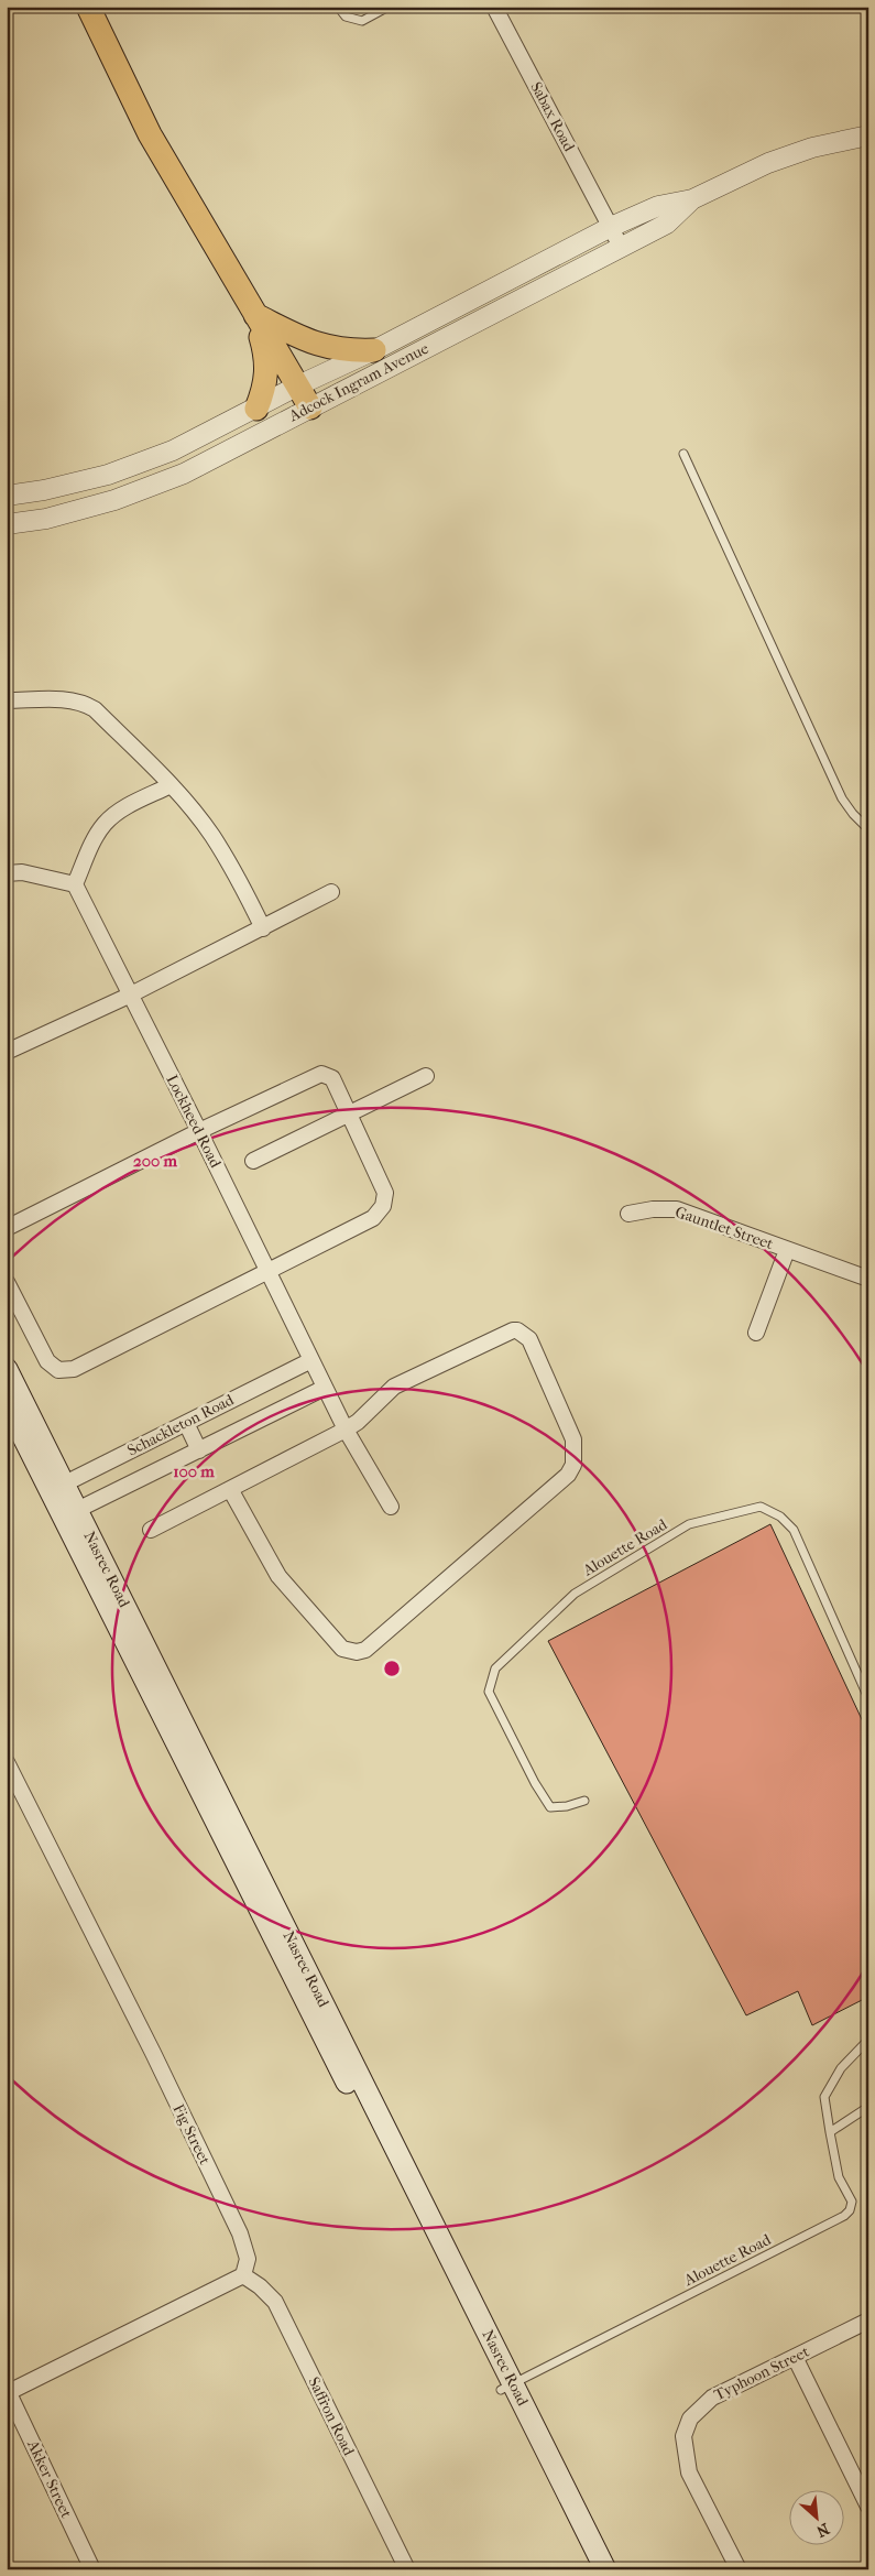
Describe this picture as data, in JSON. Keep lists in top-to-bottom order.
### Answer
{
  "streets": {
    "main road": ["Nasrec Road"],
    "street": [
      "Sabax Road",
      "Adcock Ingram Avenue",
      "Lockheed Road",
      "Gauntlet Street",
      "Schackleton Road",
      "Fig Street",
      "Typhoon Street",
      "Saffron Road",
      "Akker Street"
    ],
    "lane": ["Alouette Road"]
  },
  "crossings": [
    ["Sabax Road", "Adcock Ingram Avenue"],
    ["Lockheed Road", "Schackleton Road"],
    ["Schackleton Road", "Nasrec Road"],
    ["Alouette Road", "Nasrec Road"],
    ["Fig Street", "Saffron Road"]
  ],
  "north": "bottom right",
  "rings": ["200 m", "100 m"]
}
